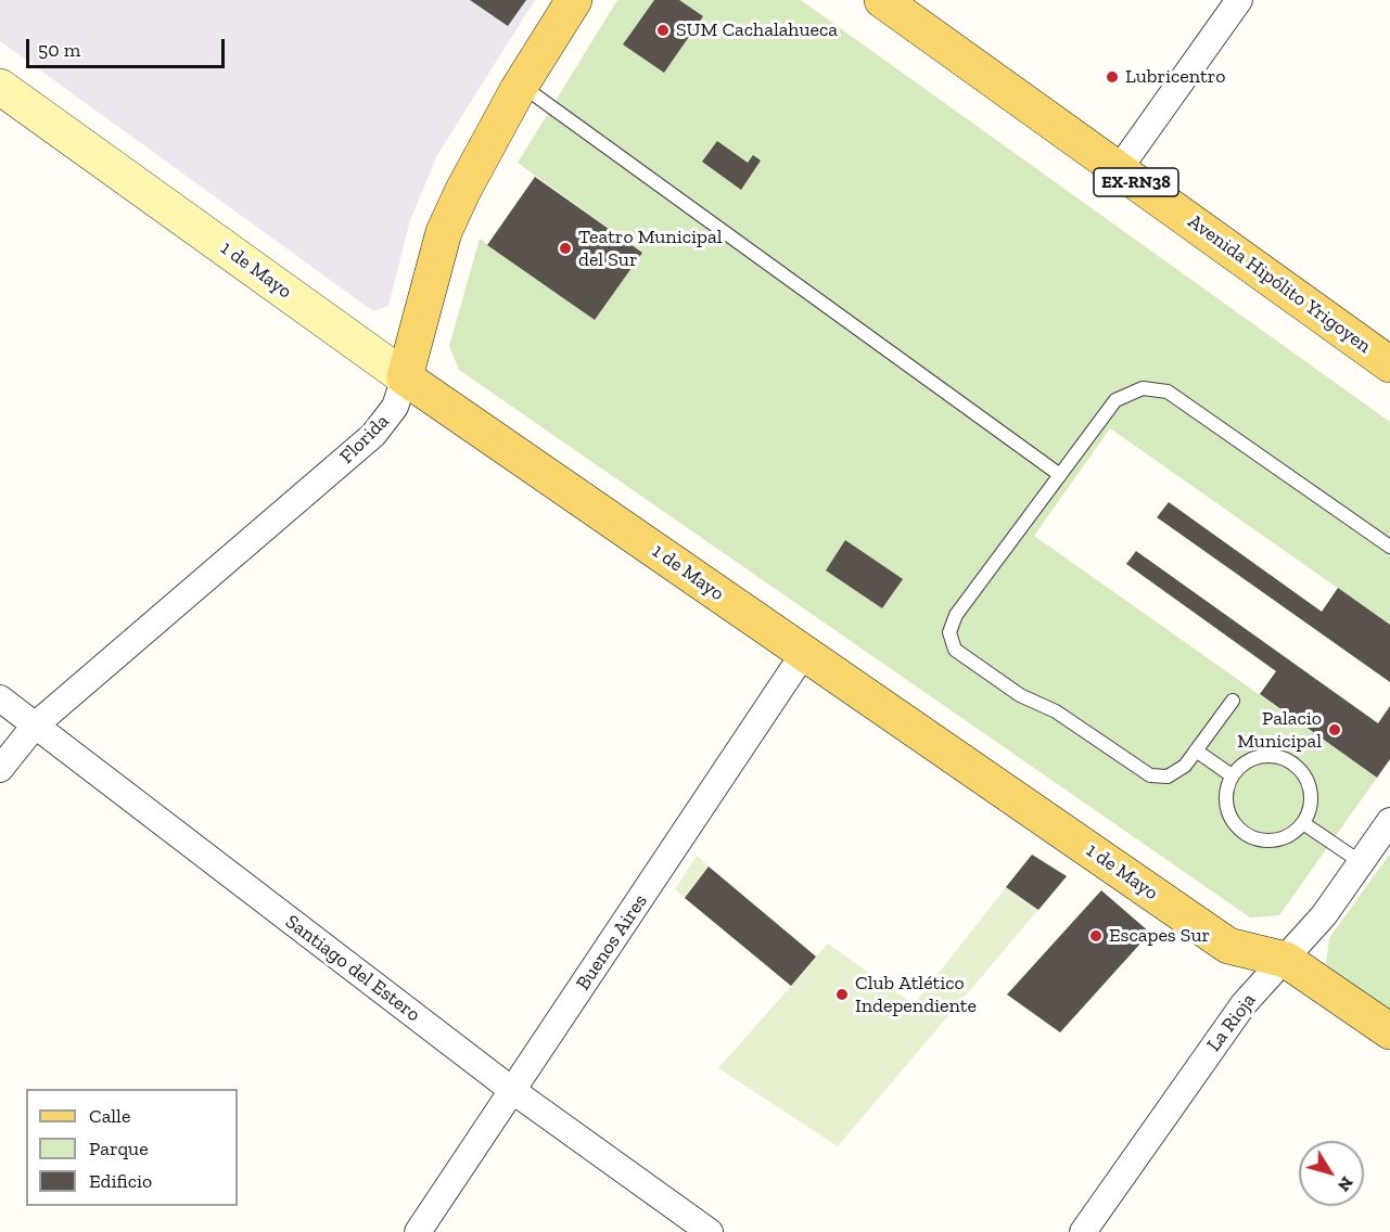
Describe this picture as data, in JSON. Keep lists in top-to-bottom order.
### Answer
{
  "streets": {
    "main road": [
      "EX-RN38",
      "1 de Mayo",
      "Avenida Hipólito Yrigoyen",
      "Florida"
    ],
    "street": ["Buenos Aires", "Santiago del Estero", "La Rioja"]
  },
  "crossings": [
    ["1 de Mayo", "Florida"],
    ["1 de Mayo", "Buenos Aires"],
    ["1 de Mayo", "La Rioja"],
    ["Florida", "Santiago del Estero"],
    ["Buenos Aires", "Santiago del Estero"]
  ],
  "places": [
    "SUM Cachalahueca",
    "Lubricentro",
    "Teatro Municipal del Sur",
    "Palacio Municipal",
    "Escapes Sur",
    "Club Atlético Independiente"
  ],
  "legend": ["Calle", "Parque", "Edificio"],
  "scale_bar": "50 m",
  "north": "bottom right"
}
